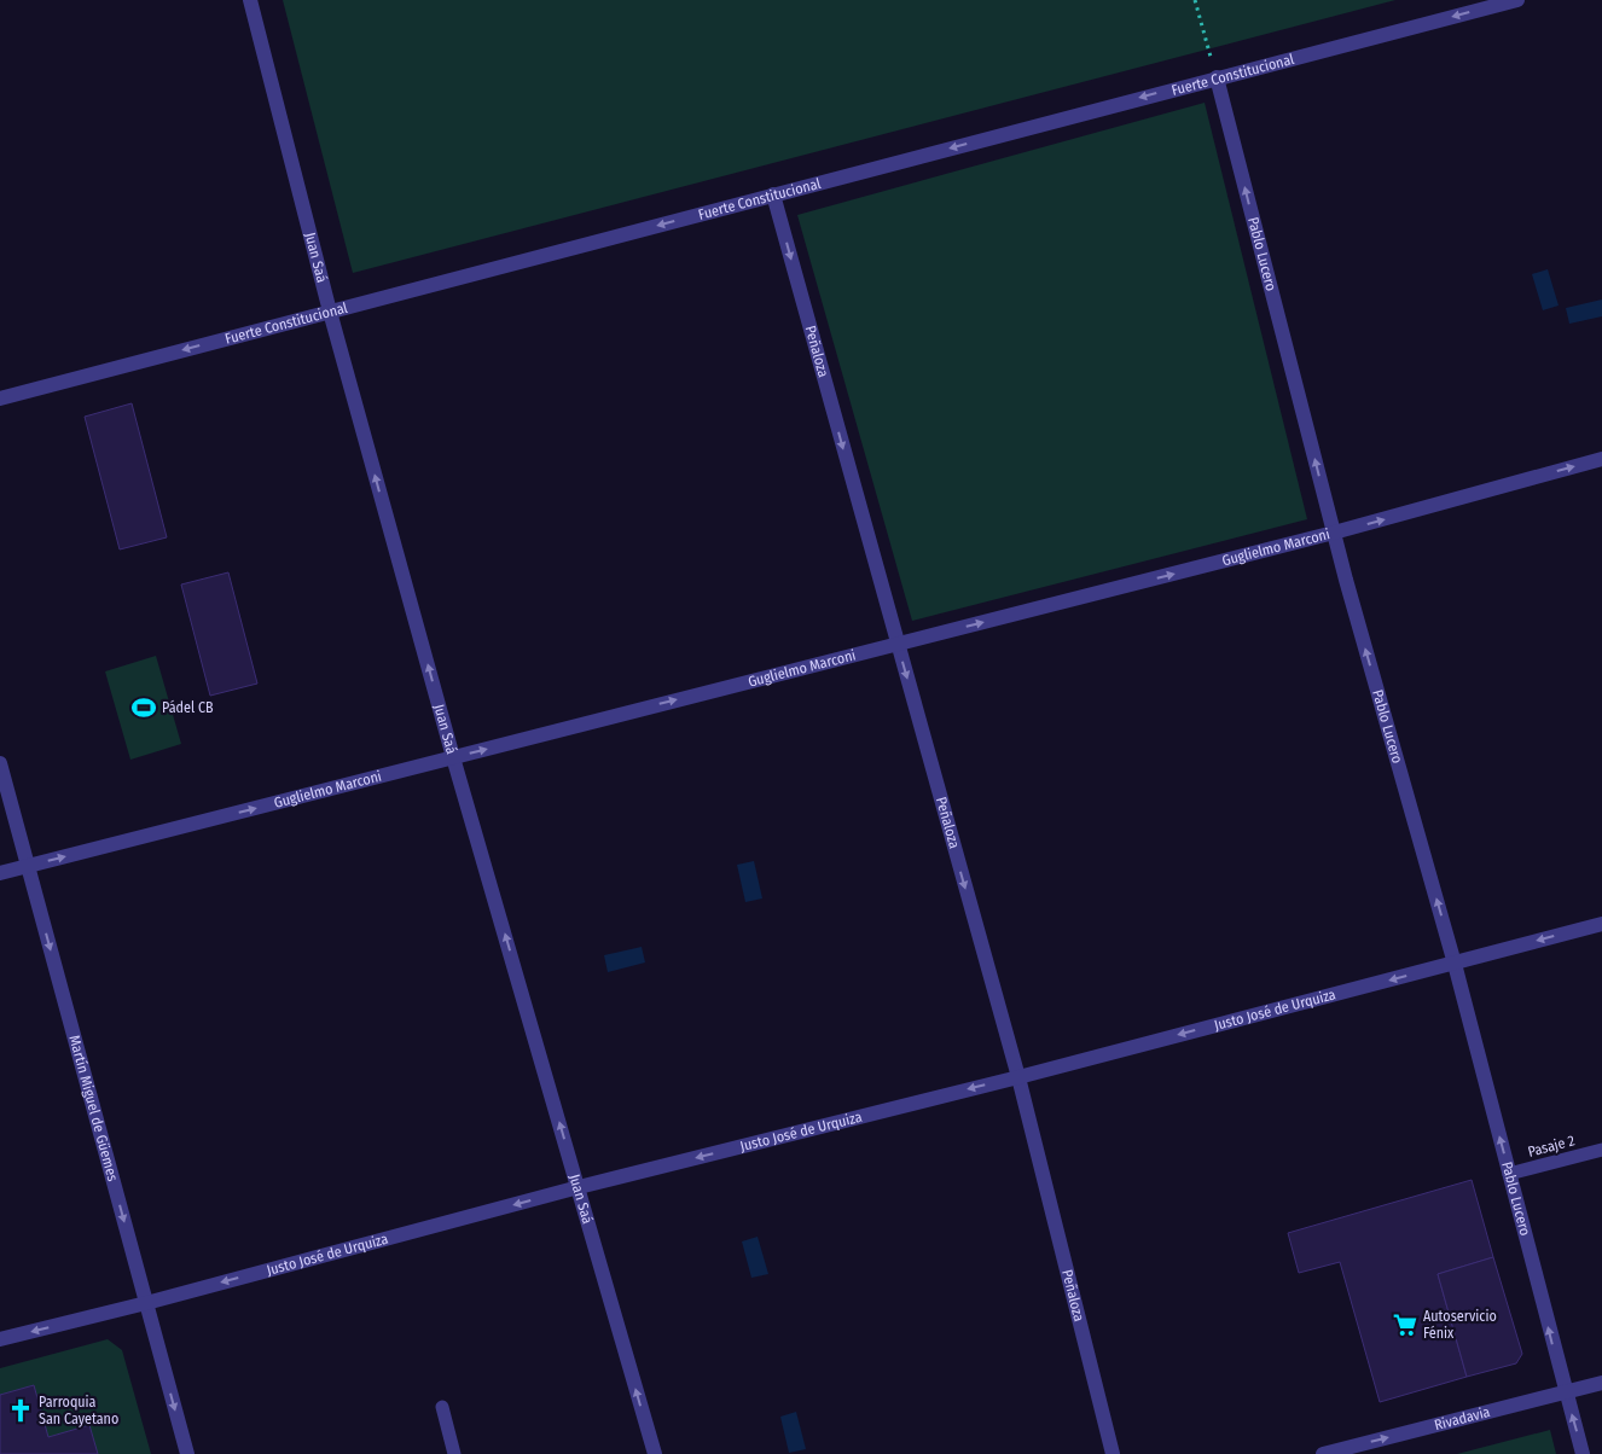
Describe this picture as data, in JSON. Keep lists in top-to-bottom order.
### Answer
{
  "streets": {
    "street": [
      "Fuerte Constitucional",
      "Pablo Lucero",
      "Juan Saá",
      "Peñaloza",
      "Guglielmo Marconi",
      "Justo José de Urquiza",
      "Martín Miguel de Güemes",
      "Rivadavia"
    ],
    "lane": ["Pasaje 2"]
  },
  "crossings": [
    ["Fuerte Constitucional", "Pablo Lucero"],
    ["Fuerte Constitucional", "Juan Saá"],
    ["Fuerte Constitucional", "Peñaloza"],
    ["Pablo Lucero", "Guglielmo Marconi"],
    ["Pablo Lucero", "Justo José de Urquiza"],
    ["Pablo Lucero", "Pasaje 2"],
    ["Pablo Lucero", "Rivadavia"],
    ["Juan Saá", "Guglielmo Marconi"],
    ["Juan Saá", "Justo José de Urquiza"],
    ["Peñaloza", "Guglielmo Marconi"],
    ["Peñaloza", "Justo José de Urquiza"],
    ["Guglielmo Marconi", "Martín Miguel de Güemes"],
    ["Justo José de Urquiza", "Martín Miguel de Güemes"]
  ],
  "one_way": [
    "Fuerte Constitucional",
    "Pablo Lucero",
    "Juan Saá",
    "Peñaloza",
    "Guglielmo Marconi",
    "Justo José de Urquiza",
    "Martín Miguel de Güemes",
    "Rivadavia"
  ],
  "places": {
    "sports": ["Pádel CB"],
    "supermarket": ["Autoservicio Fénix"],
    "church": ["Parroquia San Cayetano"]
  }
}
